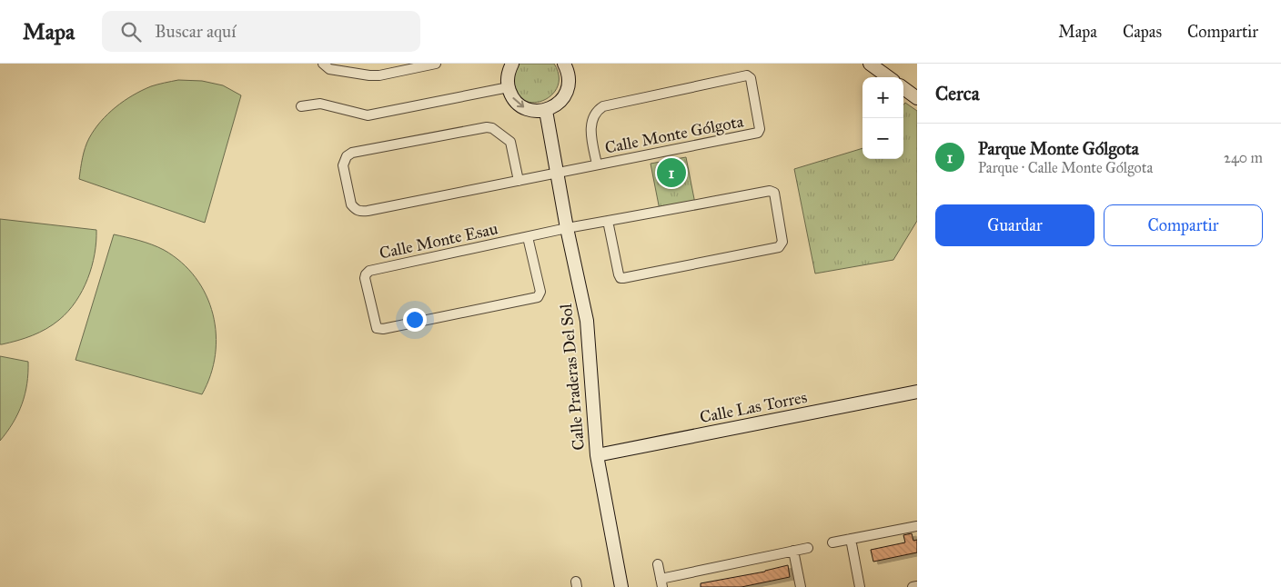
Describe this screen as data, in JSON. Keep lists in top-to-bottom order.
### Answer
{
  "streets": {
    "street": [
      "Calle Monte Gólgota",
      "Calle Monte Esau",
      "Calle Praderas Del Sol",
      "Calle Las Torres"
    ]
  },
  "crossings": [
    ["Calle Monte Gólgota", "Calle Praderas Del Sol"],
    ["Calle Monte Esau", "Calle Praderas Del Sol"],
    ["Calle Praderas Del Sol", "Calle Las Torres"]
  ],
  "page": {
    "header": "Mapa",
    "search": "Buscar aquí",
    "nav": ["Mapa", "Capas", "Compartir"],
    "heading": "Cerca",
    "map_buttons": ["+", "−"],
    "list": [
      {
        "mark": "1",
        "name": "Parque Monte Gólgota",
        "note": "Parque · Calle Monte Gólgota",
        "value": "240 m"
      }
    ],
    "pins": "1",
    "buttons": ["Guardar", "Compartir"]
  }
}
